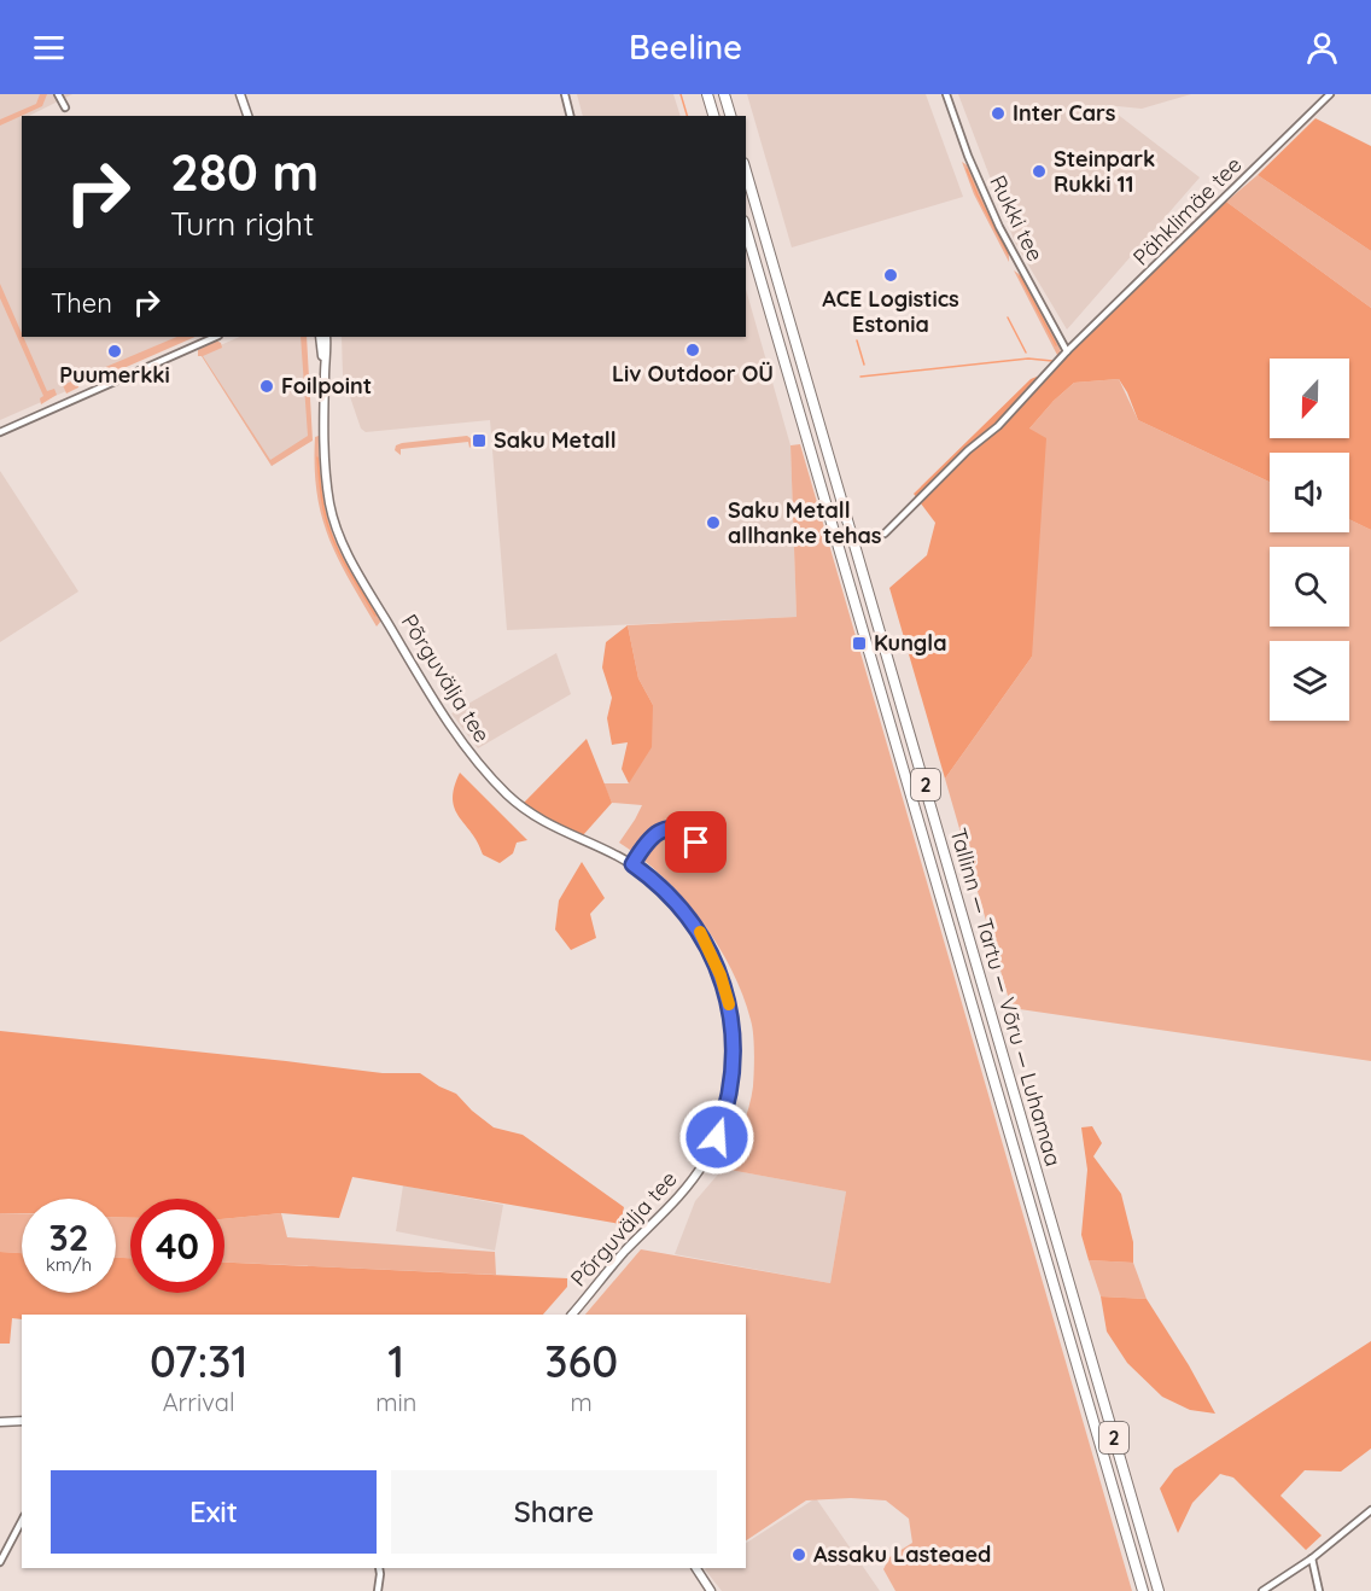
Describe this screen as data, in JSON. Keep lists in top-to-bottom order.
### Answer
{
  "streets": {
    "highway": ["2", "Tallinn — Tartu — Võru — Luhamaa"],
    "street": ["Pähklimäe tee", "Rukki tee", "Põrguvälja tee"]
  },
  "crossings": [
    ["Pähklimäe tee", "Rukki tee"]
  ],
  "places": {
    "other": [
      "Inter Cars",
      "Steinpark Rukki 11",
      "ACE Logistics Estonia",
      "Liv Outdoor OÜ",
      "Puumerkki",
      "Foilpoint",
      "Saku Metall allhanke tehas",
      "Assaku Lasteaed"
    ],
    "transit": ["Saku Metall", "Kungla"]
  },
  "north": "bottom",
  "page": {
    "header": "Beeline",
    "turn": ["280 m", "Turn right"],
    "then": "Then",
    "speed": "32 km/h",
    "limit": "40",
    "eta": [
      "07:31",
      "Arrival",
      "1",
      "min",
      "360",
      "m"
    ],
    "buttons": ["Exit", "Share"]
  }
}
